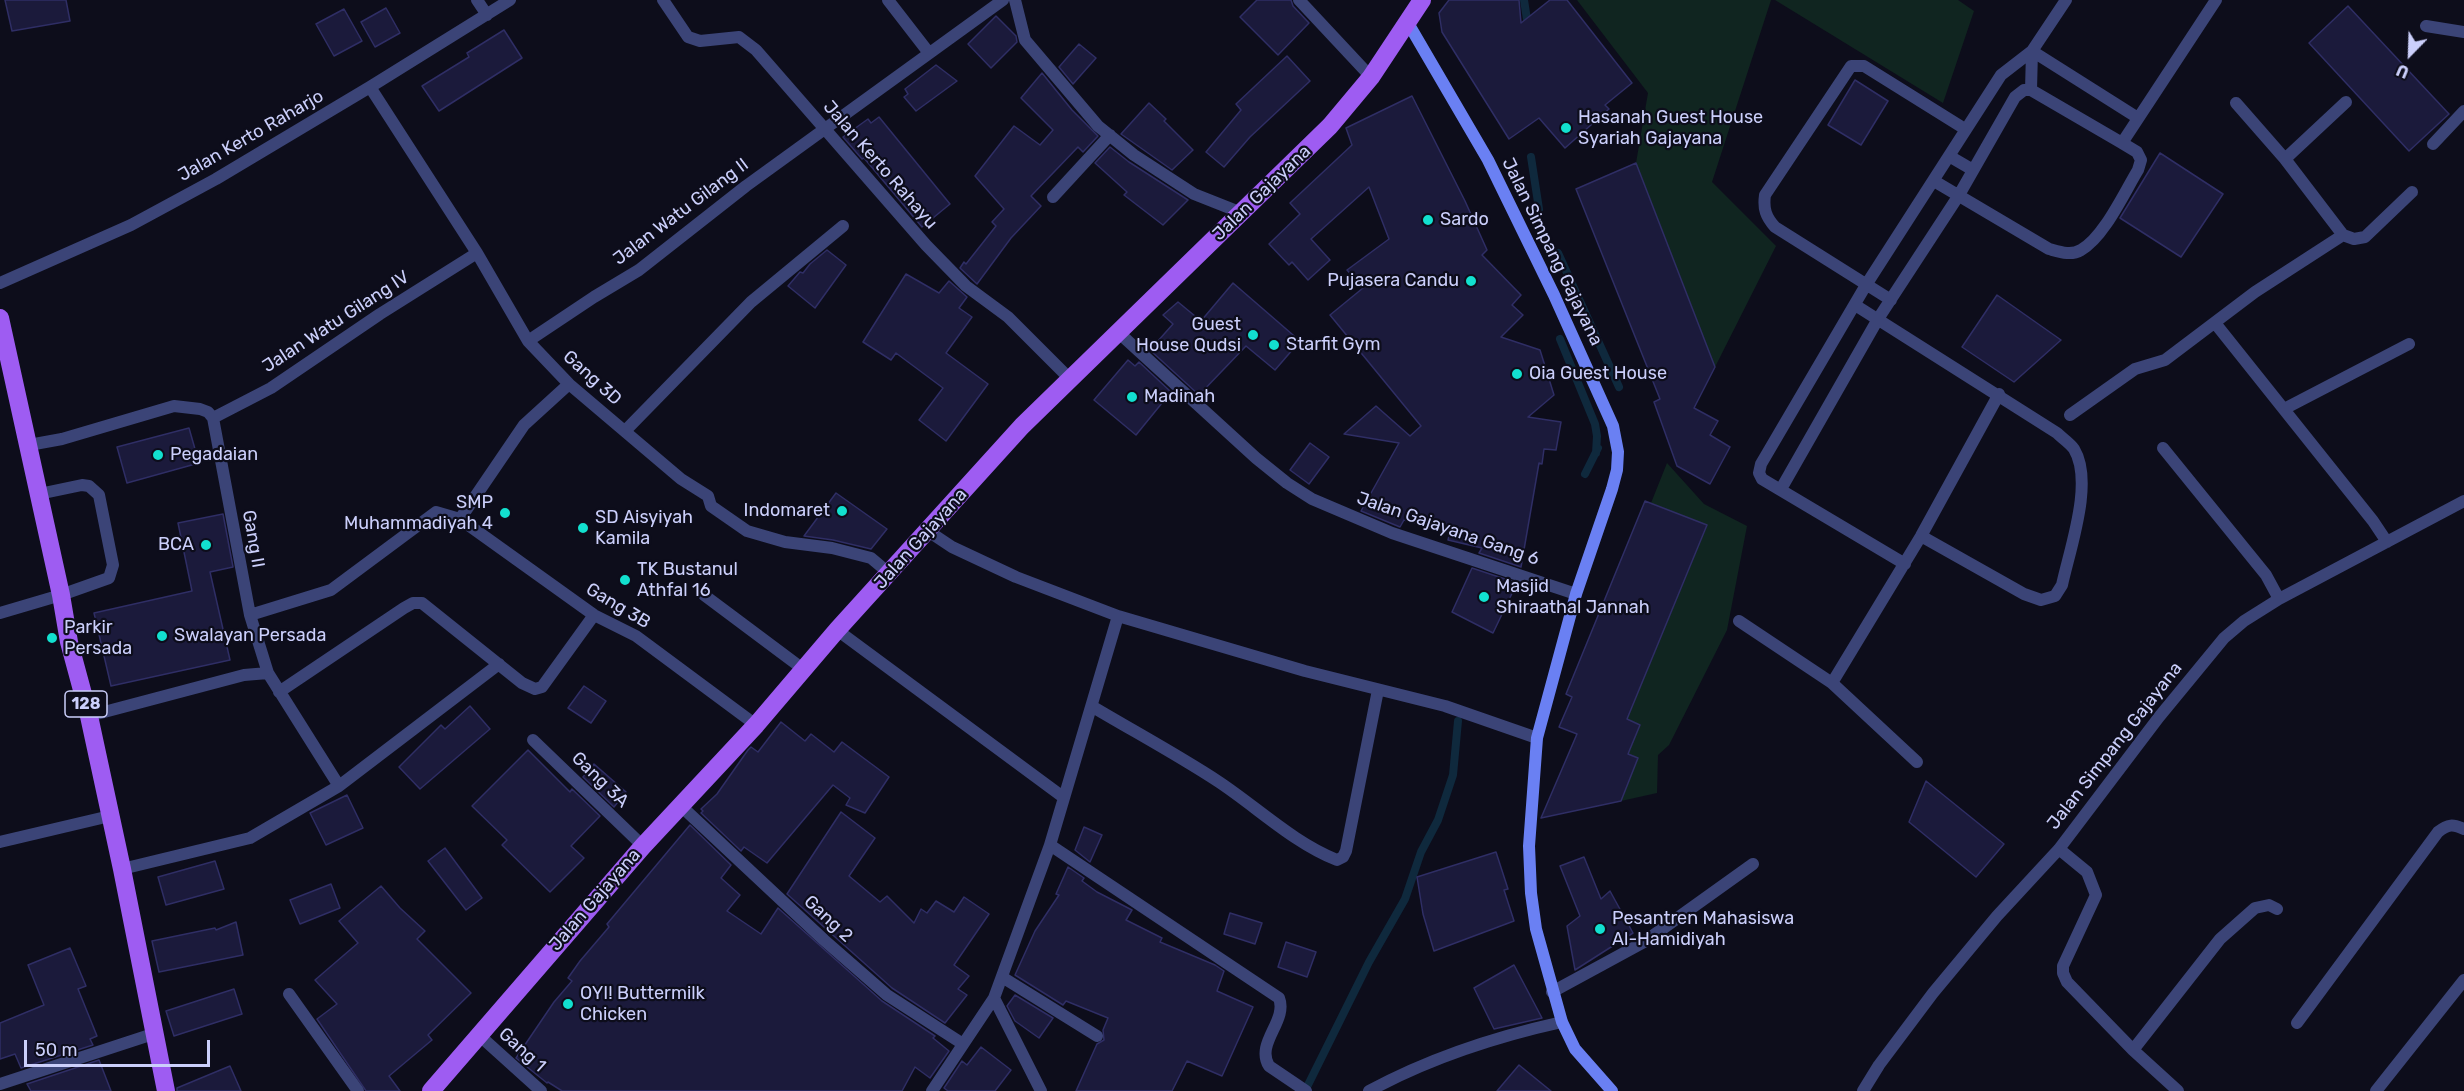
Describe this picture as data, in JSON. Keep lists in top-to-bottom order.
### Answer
{
  "streets": {
    "main road": ["Jalan Gajayana", "Jalan Simpang Gajayana", "128"],
    "street": [
      "Jalan Kerto Raharjo",
      "Jalan Kerto Rahayu",
      "Jalan Watu Gilang II",
      "Jalan Watu Gilang IV",
      "Gang 3D",
      "Jalan Gajayana Gang 6",
      "Gang II",
      "Gang 3B",
      "Gang 3A",
      "Gang 2",
      "Gang 1"
    ]
  },
  "crossings": [
    ["Jalan Kerto Raharjo", "Gang 3D"],
    ["Jalan Kerto Rahayu", "Jalan Gajayana"],
    ["Jalan Kerto Rahayu", "Jalan Watu Gilang II"],
    ["Jalan Gajayana", "Jalan Simpang Gajayana"],
    ["Jalan Gajayana", "Gang 3D"],
    ["Jalan Gajayana", "Jalan Gajayana Gang 6"],
    ["Jalan Gajayana", "Gang 3B"],
    ["Jalan Gajayana", "Gang 3A"],
    ["Jalan Gajayana", "Gang 2"],
    ["Jalan Gajayana", "Gang 1"],
    ["Jalan Watu Gilang II", "Gang 3D"],
    ["Jalan Simpang Gajayana", "Jalan Gajayana Gang 6"],
    ["Jalan Watu Gilang IV", "Gang 3D"],
    ["Jalan Watu Gilang IV", "Gang II"]
  ],
  "places": [
    "Hasanah Guest House Syariah Gajayana",
    "Sardo",
    "Pujasera Candu",
    "Guest House Qudsi",
    "Starfit Gym",
    "Oia Guest House",
    "Madinah",
    "Pegadaian",
    "Indomaret",
    "SMP Muhammadiyah 4",
    "SD Aisyiyah Kamila",
    "BCA",
    "TK Bustanul Athfal 16",
    "Masjid Shiraathal Jannah",
    "Swalayan Persada",
    "Parkir Persada",
    "Pesantren Mahasiswa Al-Hamidiyah",
    "OYI! Buttermilk Chicken"
  ],
  "scale_bar": "50 m",
  "north": "bottom left"
}
